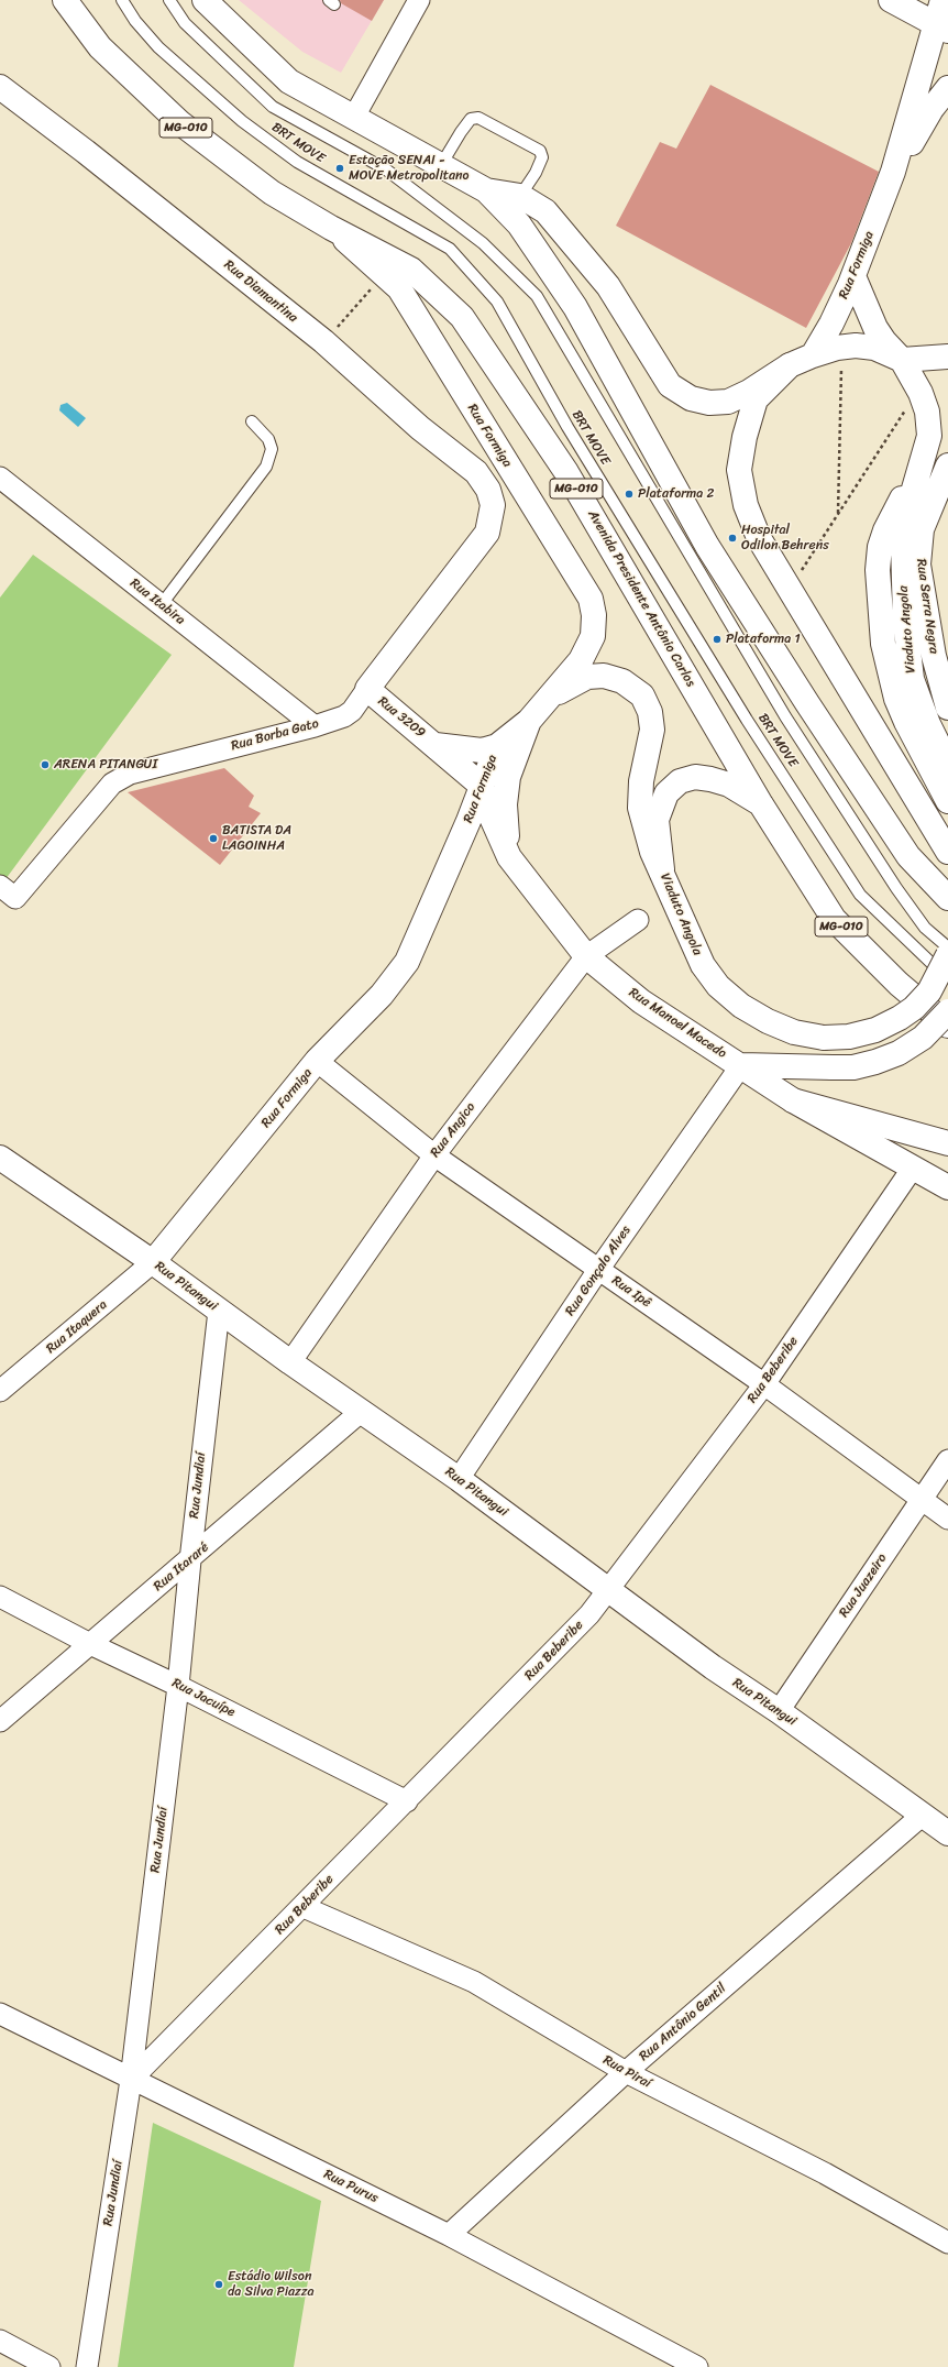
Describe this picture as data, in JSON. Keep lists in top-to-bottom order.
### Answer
{
  "streets": {
    "main road": [
      "MG-010",
      "Rua Formiga",
      "Rua Diamantina",
      "Avenida Presidente Antônio Carlos",
      "Rua Serra Negra",
      "Viaduto Angola",
      "Rua 3209",
      "Rua Borba Gato",
      "Rua Manoel Macedo",
      "Rua Pitangui"
    ],
    "street": [
      "Rua Itabira",
      "Rua Angico",
      "Rua Gonçalo Alves",
      "Rua Ipê",
      "Rua Itaquera",
      "Rua Beberibe",
      "Rua Jundiaí",
      "Rua Itararé",
      "Rua Juazeiro",
      "Rua Jacuípe",
      "Rua Antônio Gentil",
      "Rua Piraí",
      "Rua Purus"
    ],
    "lane": ["BRT MOVE"]
  },
  "crossings": [
    ["Rua Formiga", "Avenida Presidente Antônio Carlos"],
    ["Rua Formiga", "Viaduto Angola"],
    ["Rua Formiga", "Rua 3209"],
    ["Rua Formiga", "Rua Manoel Macedo"],
    ["Rua Formiga", "Rua Pitangui"],
    ["Rua Formiga", "Rua Ipê"],
    ["Rua Formiga", "Rua Itaquera"],
    ["Rua Diamantina", "Rua Borba Gato"],
    ["Rua Itabira", "Rua Borba Gato"],
    ["Rua 3209", "Rua Borba Gato"],
    ["Rua 3209", "Rua Manoel Macedo"],
    ["Rua Manoel Macedo", "Rua Angico"],
    ["Rua Manoel Macedo", "Rua Gonçalo Alves"],
    ["Rua Manoel Macedo", "Rua Beberibe"],
    ["Rua Angico", "Rua Pitangui"],
    ["Rua Angico", "Rua Ipê"],
    ["Rua Gonçalo Alves", "Rua Pitangui"],
    ["Rua Gonçalo Alves", "Rua Ipê"],
    ["Rua Pitangui", "Rua Itaquera"],
    ["Rua Pitangui", "Rua Beberibe"],
    ["Rua Pitangui", "Rua Jundiaí"],
    ["Rua Pitangui", "Rua Itararé"],
    ["Rua Pitangui", "Rua Juazeiro"],
    ["Rua Pitangui", "Rua Antônio Gentil"],
    ["Rua Ipê", "Rua Beberibe"],
    ["Rua Ipê", "Rua Juazeiro"],
    ["Rua Beberibe", "Rua Jundiaí"],
    ["Rua Beberibe", "Rua Jacuípe"],
    ["Rua Beberibe", "Rua Piraí"],
    ["Rua Beberibe", "Rua Purus"],
    ["Rua Jundiaí", "Rua Itararé"],
    ["Rua Jundiaí", "Rua Jacuípe"],
    ["Rua Jundiaí", "Rua Purus"],
    ["Rua Itararé", "Rua Jacuípe"],
    ["Rua Antônio Gentil", "Rua Piraí"],
    ["Rua Antônio Gentil", "Rua Purus"]
  ],
  "places": [
    "Estação SENAI - MOVE Metropolitano",
    "Plataforma 2",
    "Hospital Odilon Behrens",
    "Plataforma 1",
    "ARENA PITANGUI",
    "BATISTA DA LAGOINHA",
    "Estádio Wilson da Silva Piazza"
  ]
}
